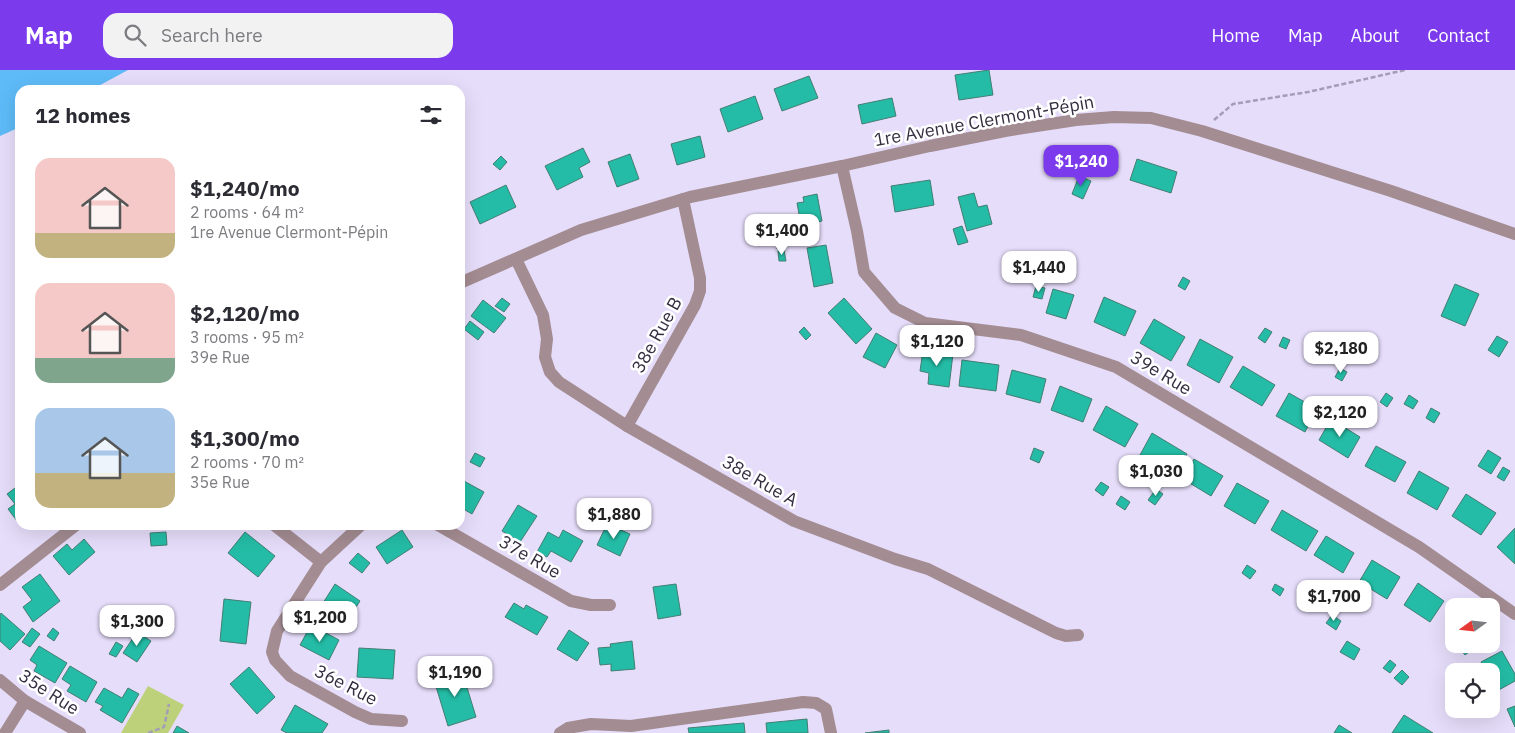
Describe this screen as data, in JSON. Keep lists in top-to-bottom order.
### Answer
{
  "streets": {
    "street": [
      "1re Avenue Clermont-Pépin",
      "38e Rue B",
      "39e Rue",
      "38e Rue A",
      "37e Rue",
      "36e Rue",
      "35e Rue"
    ]
  },
  "crossings": [
    ["1re Avenue Clermont-Pépin", "38e Rue B"],
    ["1re Avenue Clermont-Pépin", "39e Rue"],
    ["1re Avenue Clermont-Pépin", "38e Rue A"],
    ["38e Rue B", "38e Rue A"]
  ],
  "north": "left",
  "page": {
    "header": "Map",
    "search": "Search here",
    "nav": [
      "Home",
      "Map",
      "About",
      "Contact"
    ],
    "heading": "12 homes",
    "price": [
      "$1,240",
      "$1,400",
      "$1,440",
      "$1,120",
      "$2,180",
      "$2,120",
      "$1,030",
      "$1,880",
      "$1,700",
      "$1,200",
      "$1,300",
      "$1,190"
    ],
    "list": [
      {
        "name": "$1,240/mo",
        "note": "2 rooms · 64 m² · 1re Avenue Clermont-Pépin"
      },
      {
        "name": "$2,120/mo",
        "note": "3 rooms · 95 m² · 39e Rue"
      },
      {
        "name": "$1,300/mo",
        "note": "2 rooms · 70 m² · 35e Rue"
      }
    ]
  }
}
